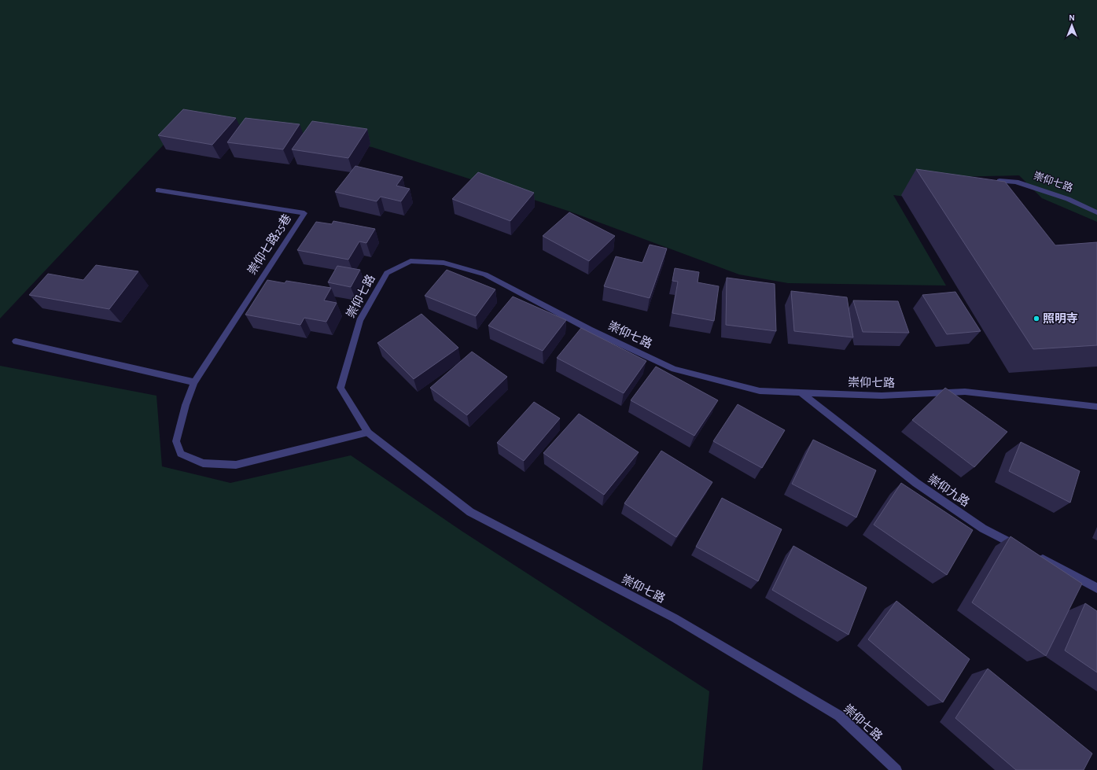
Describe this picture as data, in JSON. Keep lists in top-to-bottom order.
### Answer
{
  "streets": {
    "street": ["崇仰七路", "崇仰七路25巷", "崇仰九路"]
  },
  "crossings": [
    ["崇仰七路", "崇仰七路25巷"],
    ["崇仰七路", "崇仰九路"]
  ],
  "places": ["照明寺"],
  "north": "top"
}
